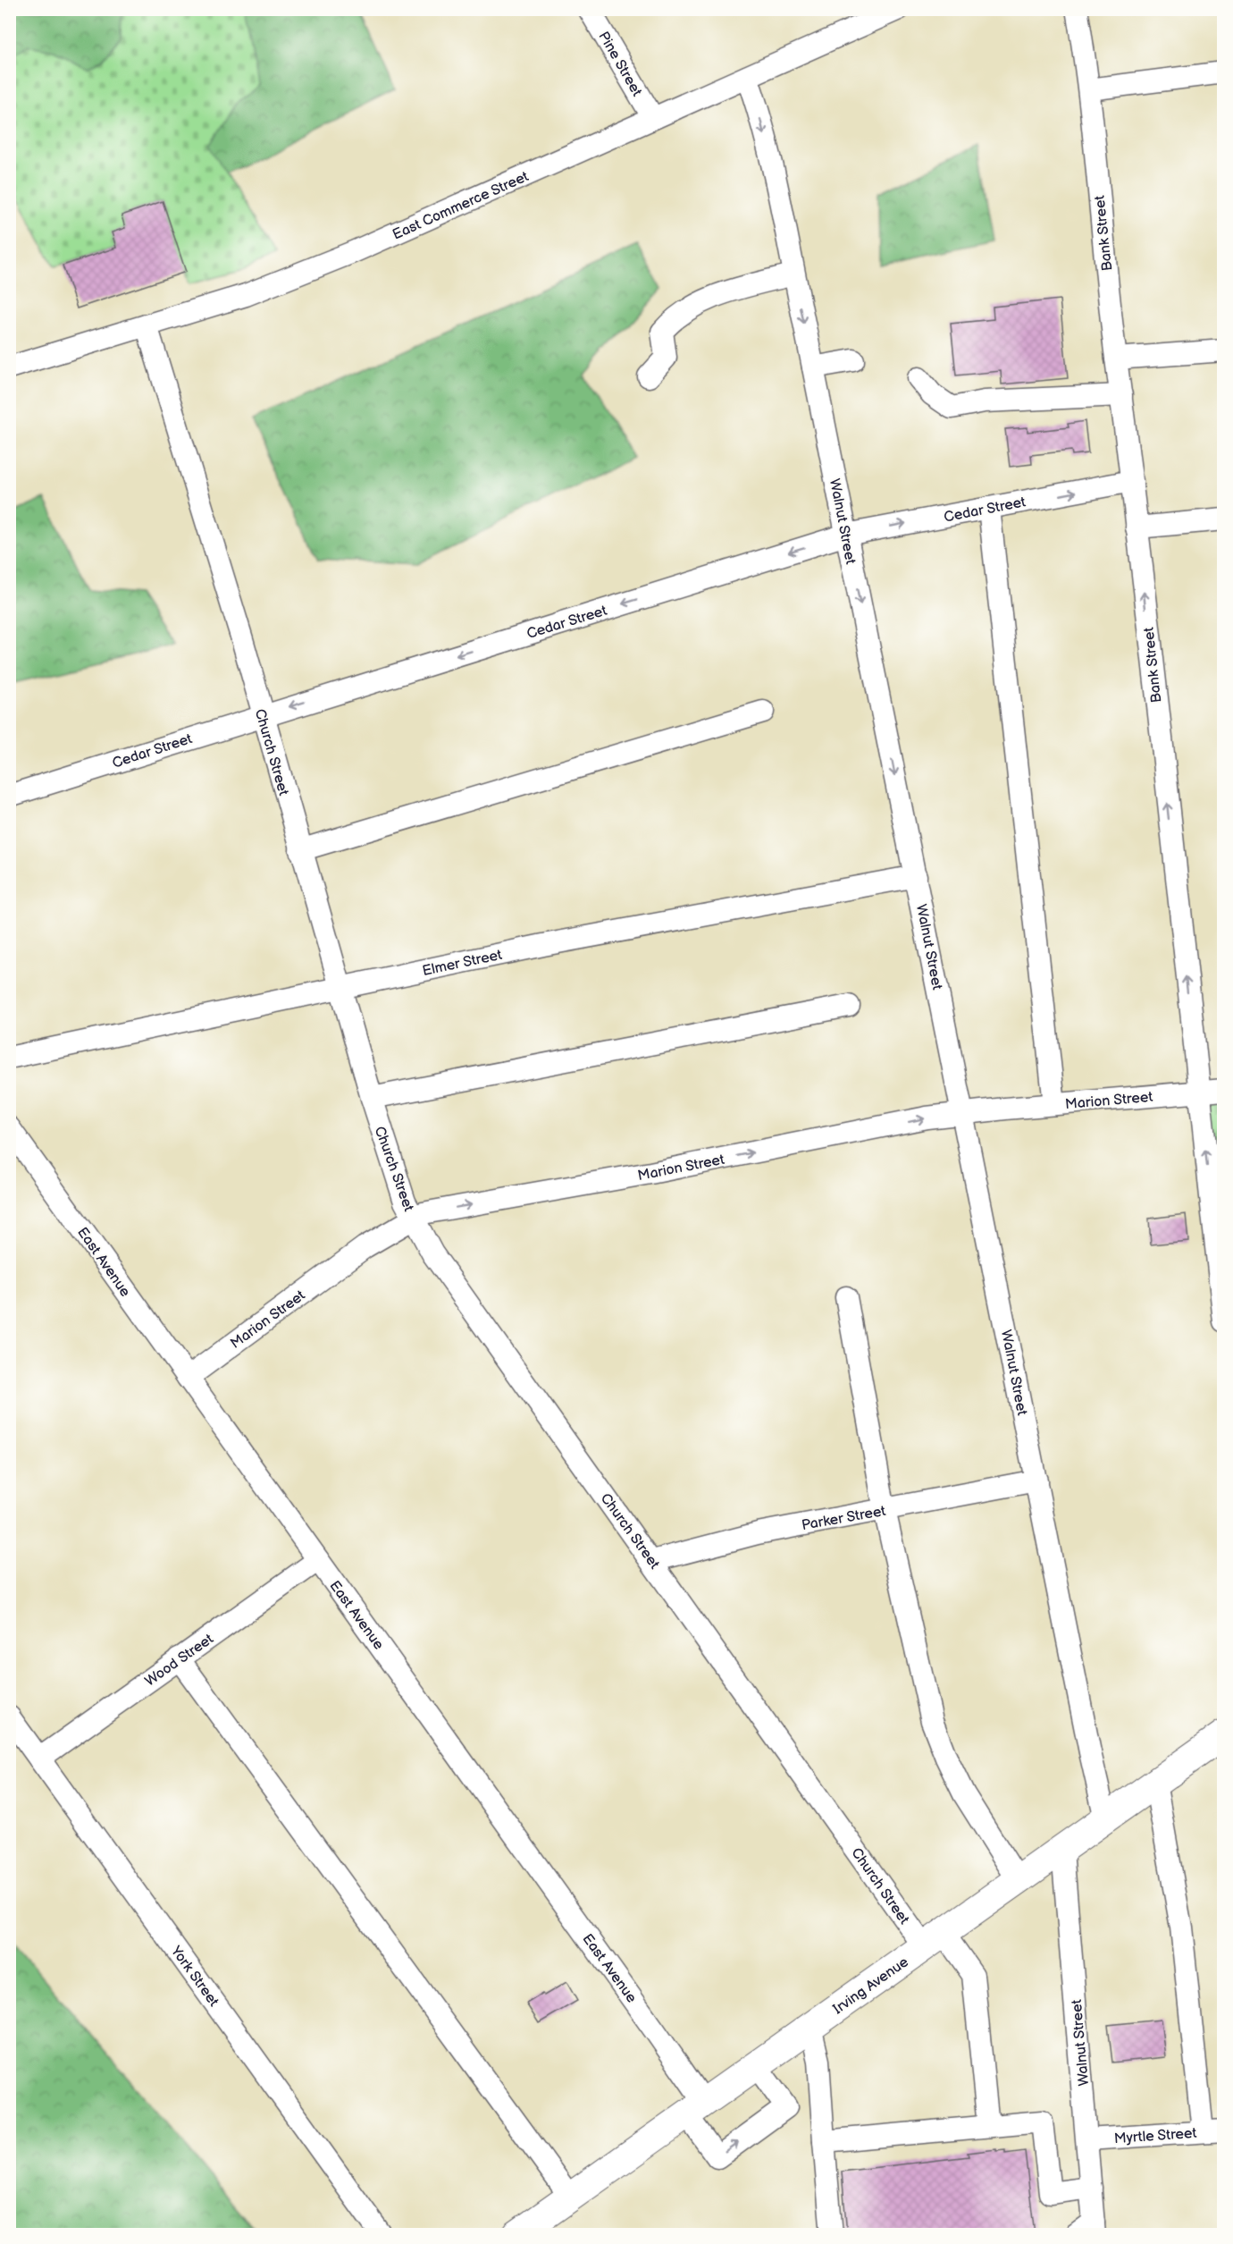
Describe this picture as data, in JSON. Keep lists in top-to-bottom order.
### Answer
{
  "streets": {
    "main road": ["Irving Avenue"],
    "street": [
      "Pine Street",
      "East Commerce Street",
      "Bank Street",
      "Cedar Street",
      "Walnut Street",
      "Church Street",
      "Elmer Street",
      "Marion Street",
      "East Avenue",
      "Parker Street",
      "Wood Street",
      "York Street",
      "Myrtle Street"
    ]
  },
  "crossings": [
    ["Pine Street", "East Commerce Street"],
    ["East Commerce Street", "Walnut Street"],
    ["East Commerce Street", "Church Street"],
    ["Bank Street", "Cedar Street"],
    ["Bank Street", "Marion Street"],
    ["Cedar Street", "Walnut Street"],
    ["Cedar Street", "Church Street"],
    ["Walnut Street", "Elmer Street"],
    ["Walnut Street", "Marion Street"],
    ["Walnut Street", "Parker Street"],
    ["Walnut Street", "Irving Avenue"],
    ["Walnut Street", "Myrtle Street"],
    ["Church Street", "Elmer Street"],
    ["Church Street", "Marion Street"],
    ["Church Street", "Parker Street"],
    ["Church Street", "Irving Avenue"],
    ["Marion Street", "East Avenue"],
    ["East Avenue", "Wood Street"],
    ["East Avenue", "Irving Avenue"],
    ["Wood Street", "York Street"]
  ]
}
